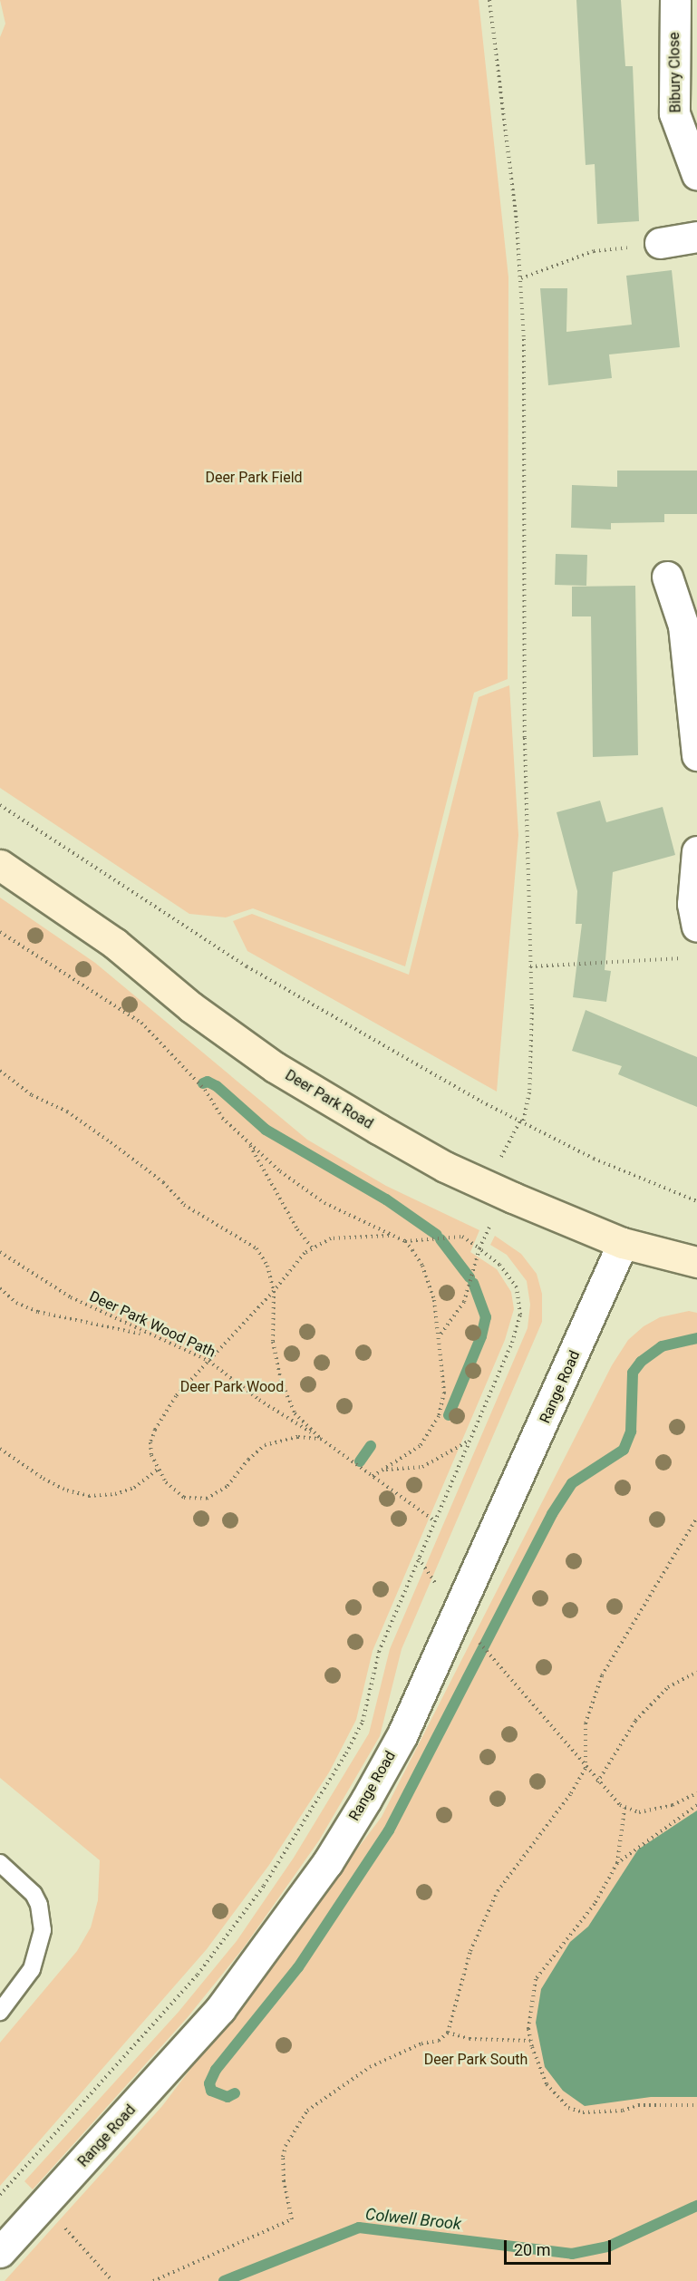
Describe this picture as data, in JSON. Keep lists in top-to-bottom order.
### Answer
{
  "streets": {
    "street": ["Bibury Close", "Deer Park Road", "Range Road"],
    "path": ["Deer Park Wood Path"]
  },
  "crossings": [
    ["Deer Park Road", "Range Road"]
  ],
  "water": ["Colwell Brook"],
  "parks": ["Deer Park Field", "Deer Park Wood", "Deer Park South"],
  "scale_bar": "20 m"
}
